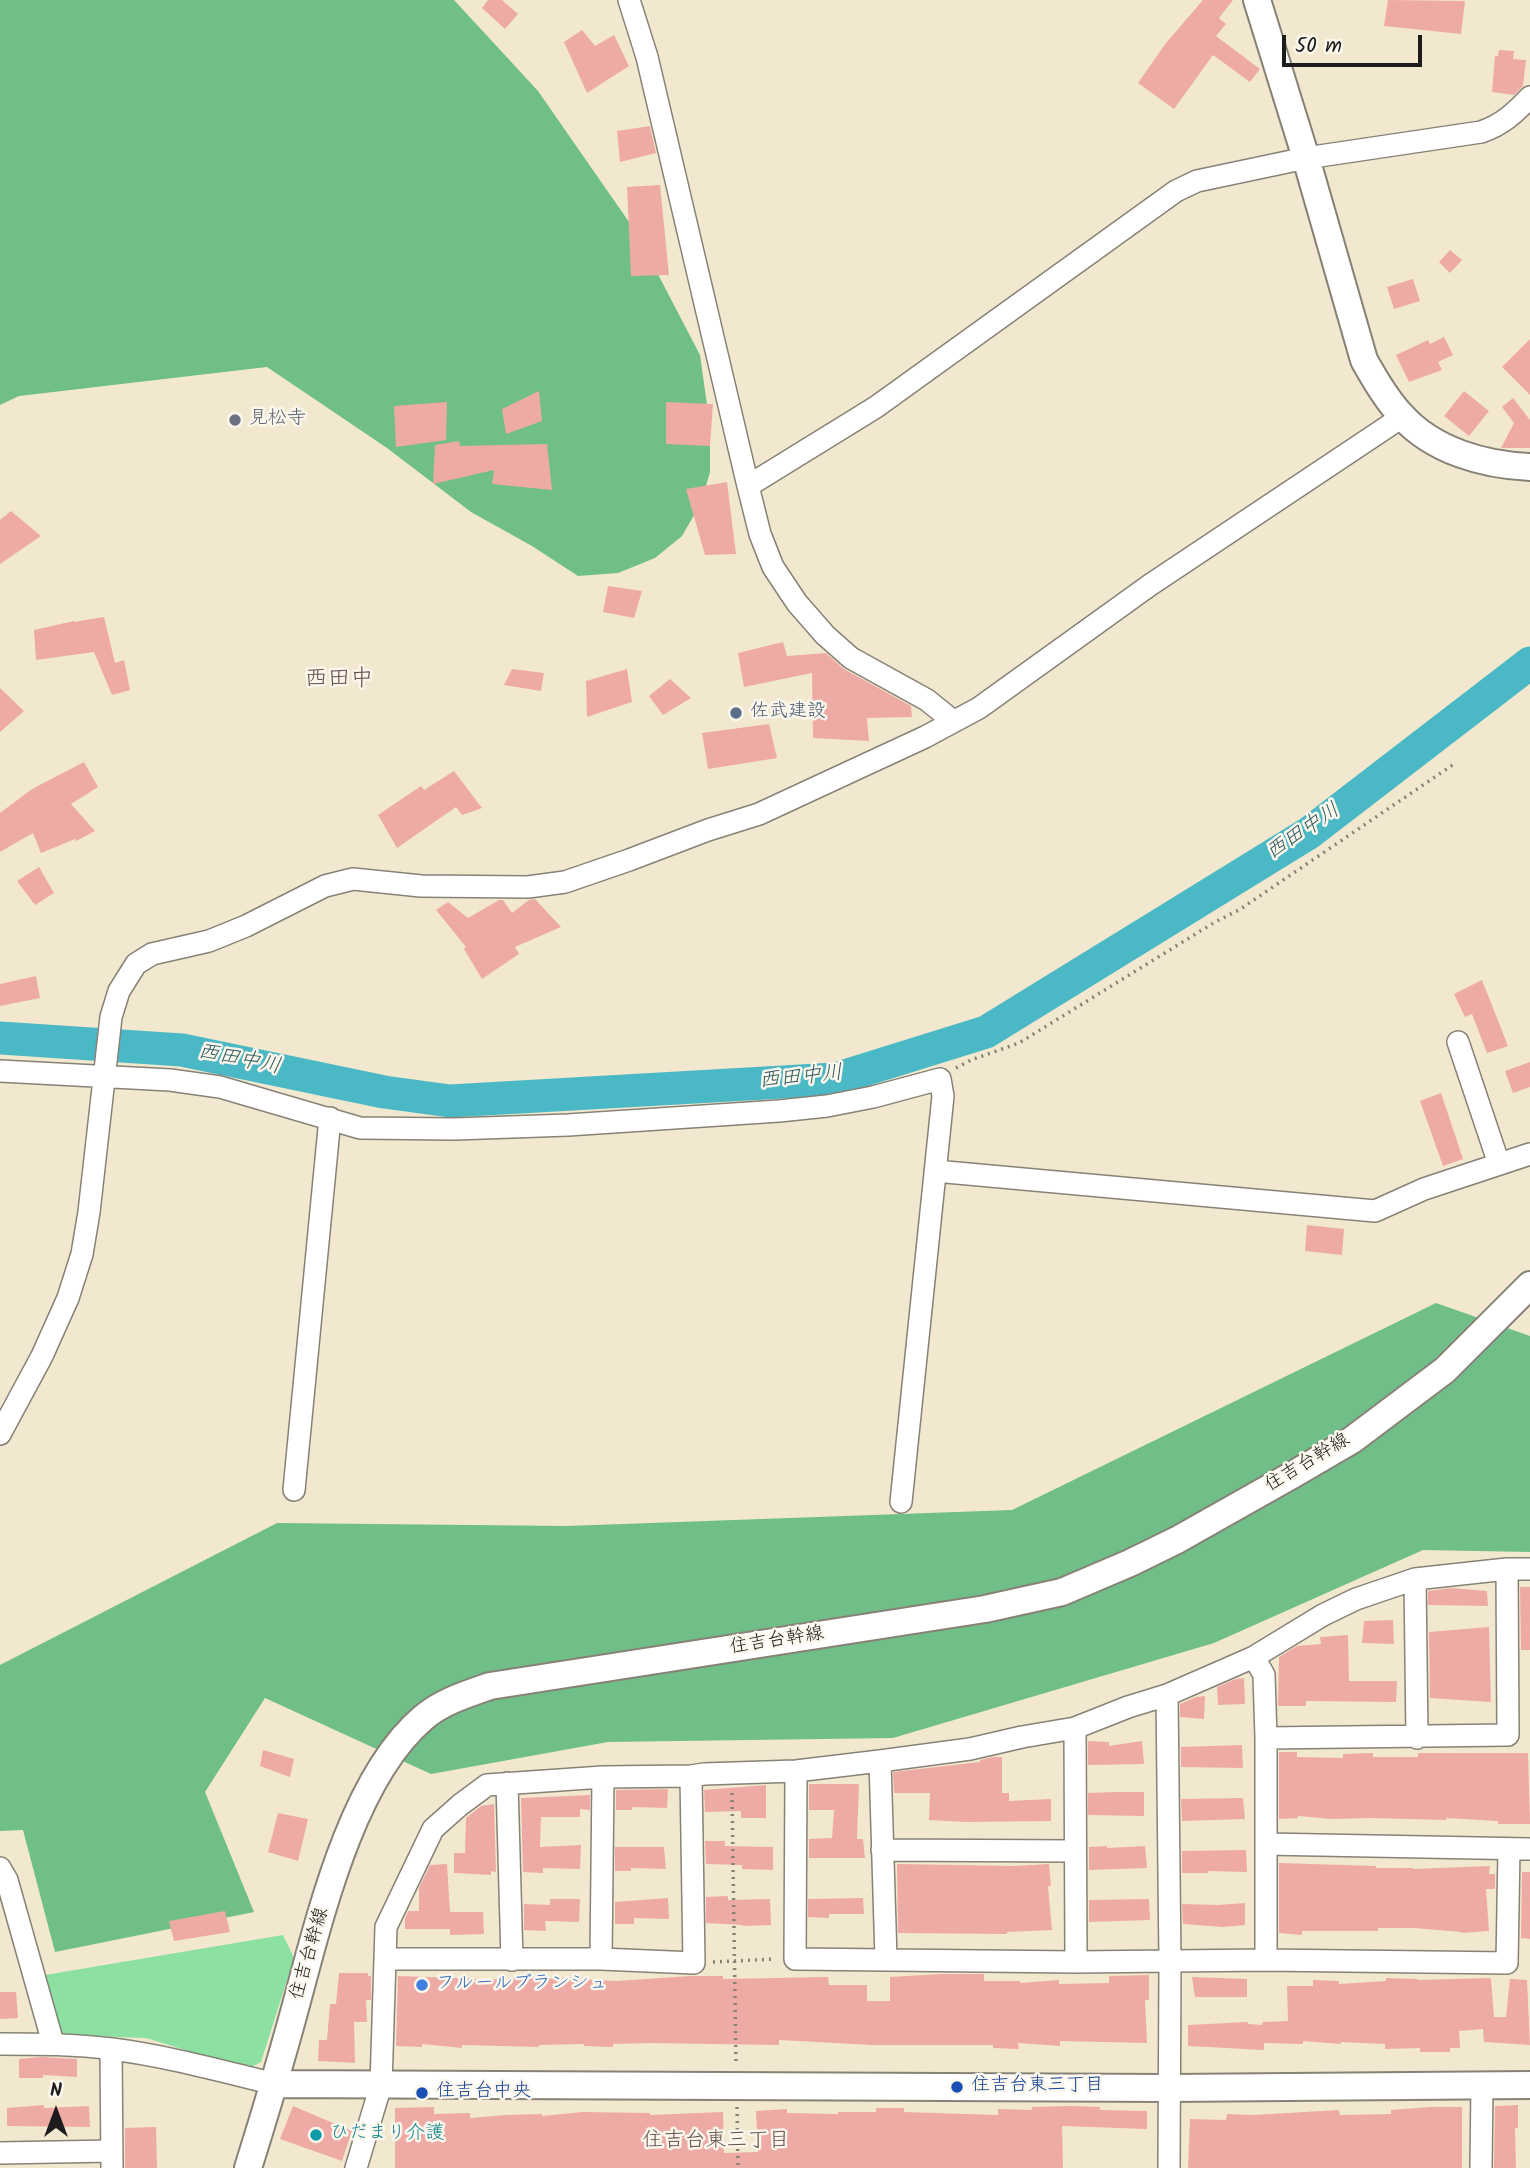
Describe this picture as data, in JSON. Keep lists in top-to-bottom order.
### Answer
{
  "streets": {
    "street": ["住吉台幹線"]
  },
  "districts": ["西田中", "住吉台東三丁目"],
  "water": ["西田中川"],
  "places": [
    "見松寺",
    "佐武建設",
    "フルールブランシュ",
    "住吉台東三丁目",
    "住吉台中央",
    "ひだまり介護"
  ],
  "scale_bar": "50 m",
  "north": "top"
}
